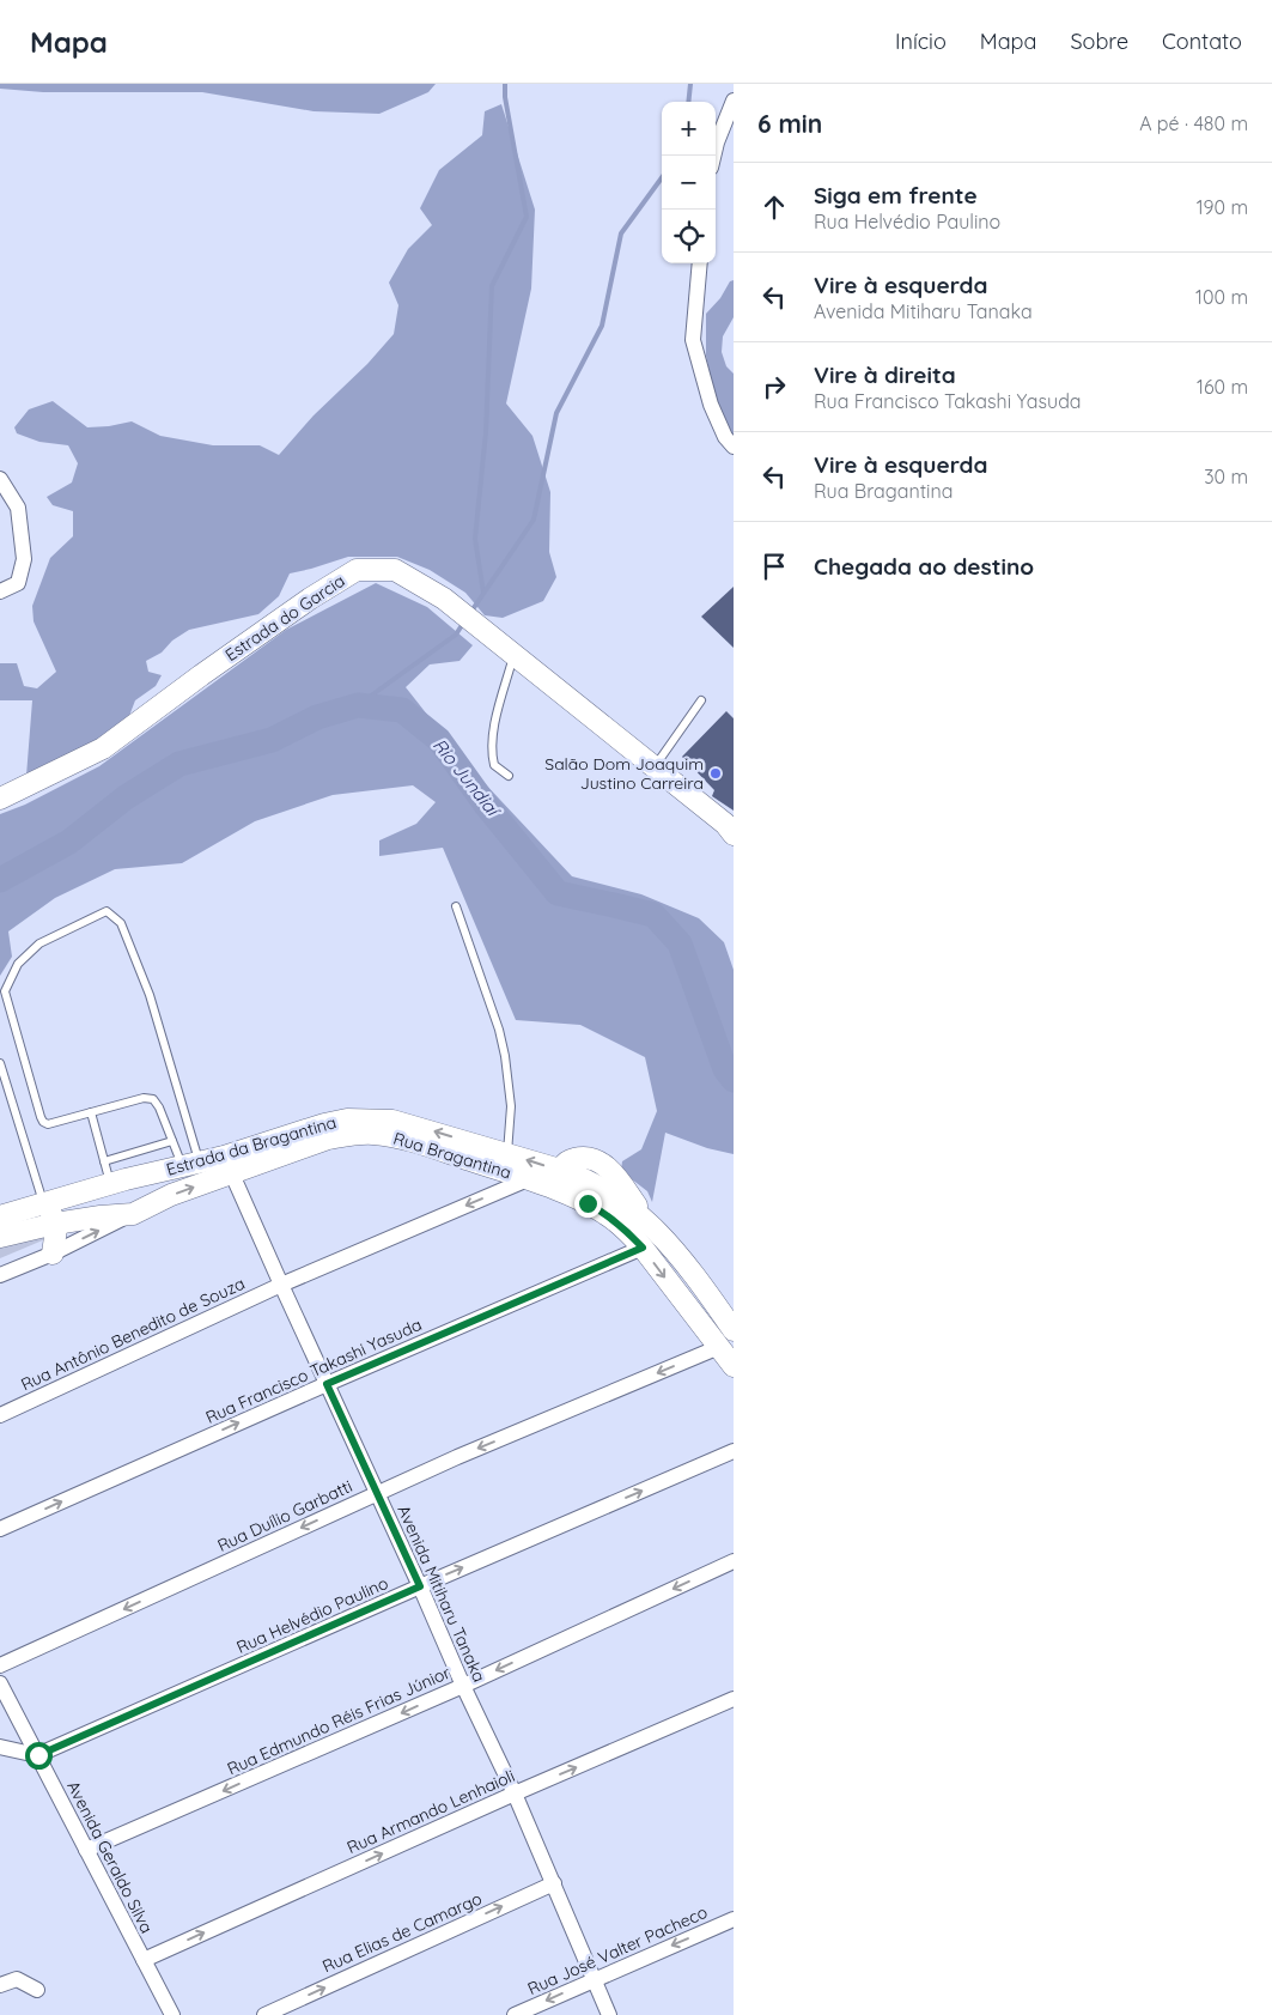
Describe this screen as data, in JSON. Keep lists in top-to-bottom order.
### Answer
{
  "streets": {
    "main road": ["Estrada do Garcia", "Estrada da Bragantina", "Rua Bragantina"],
    "street": [
      "Rua Antônio Benedito de Souza",
      "Rua Francisco Takashi Yasuda",
      "Rua Duílio Garbatti",
      "Avenida Mitiharu Tanaka",
      "Rua Helvédio Paulino",
      "Rua Edmundo Réis Frias Júnior",
      "Rua Armando Lenhaioli",
      "Avenida Geraldo Silva",
      "Rua Elias de Camargo",
      "Rua José Valter Pacheco"
    ]
  },
  "crossings": [
    ["Estrada da Bragantina", "Rua Bragantina"],
    ["Estrada da Bragantina", "Avenida Mitiharu Tanaka"],
    ["Rua Bragantina", "Rua Antônio Benedito de Souza"],
    ["Rua Bragantina", "Rua Francisco Takashi Yasuda"],
    ["Rua Bragantina", "Rua Duílio Garbatti"],
    ["Rua Bragantina", "Avenida Mitiharu Tanaka"],
    ["Rua Antônio Benedito de Souza", "Avenida Mitiharu Tanaka"],
    ["Rua Francisco Takashi Yasuda", "Avenida Mitiharu Tanaka"],
    ["Rua Duílio Garbatti", "Avenida Mitiharu Tanaka"],
    ["Avenida Mitiharu Tanaka", "Rua Helvédio Paulino"],
    ["Avenida Mitiharu Tanaka", "Rua Edmundo Réis Frias Júnior"],
    ["Avenida Mitiharu Tanaka", "Rua Armando Lenhaioli"],
    ["Avenida Mitiharu Tanaka", "Rua Elias de Camargo"],
    ["Avenida Mitiharu Tanaka", "Rua José Valter Pacheco"],
    ["Rua Helvédio Paulino", "Avenida Geraldo Silva"],
    ["Rua Edmundo Réis Frias Júnior", "Avenida Geraldo Silva"],
    ["Rua Armando Lenhaioli", "Avenida Geraldo Silva"]
  ],
  "one_way": [
    "Estrada da Bragantina",
    "Rua Antônio Benedito de Souza",
    "Rua Francisco Takashi Yasuda",
    "Rua Duílio Garbatti",
    "Rua Helvédio Paulino",
    "Rua Edmundo Réis Frias Júnior",
    "Rua Armando Lenhaioli",
    "Rua Elias de Camargo",
    "Rua José Valter Pacheco"
  ],
  "water": ["Rio Jundiaí"],
  "places": ["Salão Dom Joaquim Justino Carreira"],
  "page": {
    "header": "Mapa",
    "nav": [
      "Início",
      "Mapa",
      "Sobre",
      "Contato"
    ],
    "heading": ["6 min", "A pé · 480 m"],
    "map_buttons": ["+", "−"],
    "list": [
      ["Siga em frente", "Rua Helvédio Paulino", "190 m"],
      ["Vire à esquerda", "Avenida Mitiharu Tanaka", "100 m"],
      ["Vire à direita", "Rua Francisco Takashi Yasuda", "160 m"],
      ["Vire à esquerda", "Rua Bragantina", "30 m"],
      "Chegada ao destino"
    ]
  }
}
